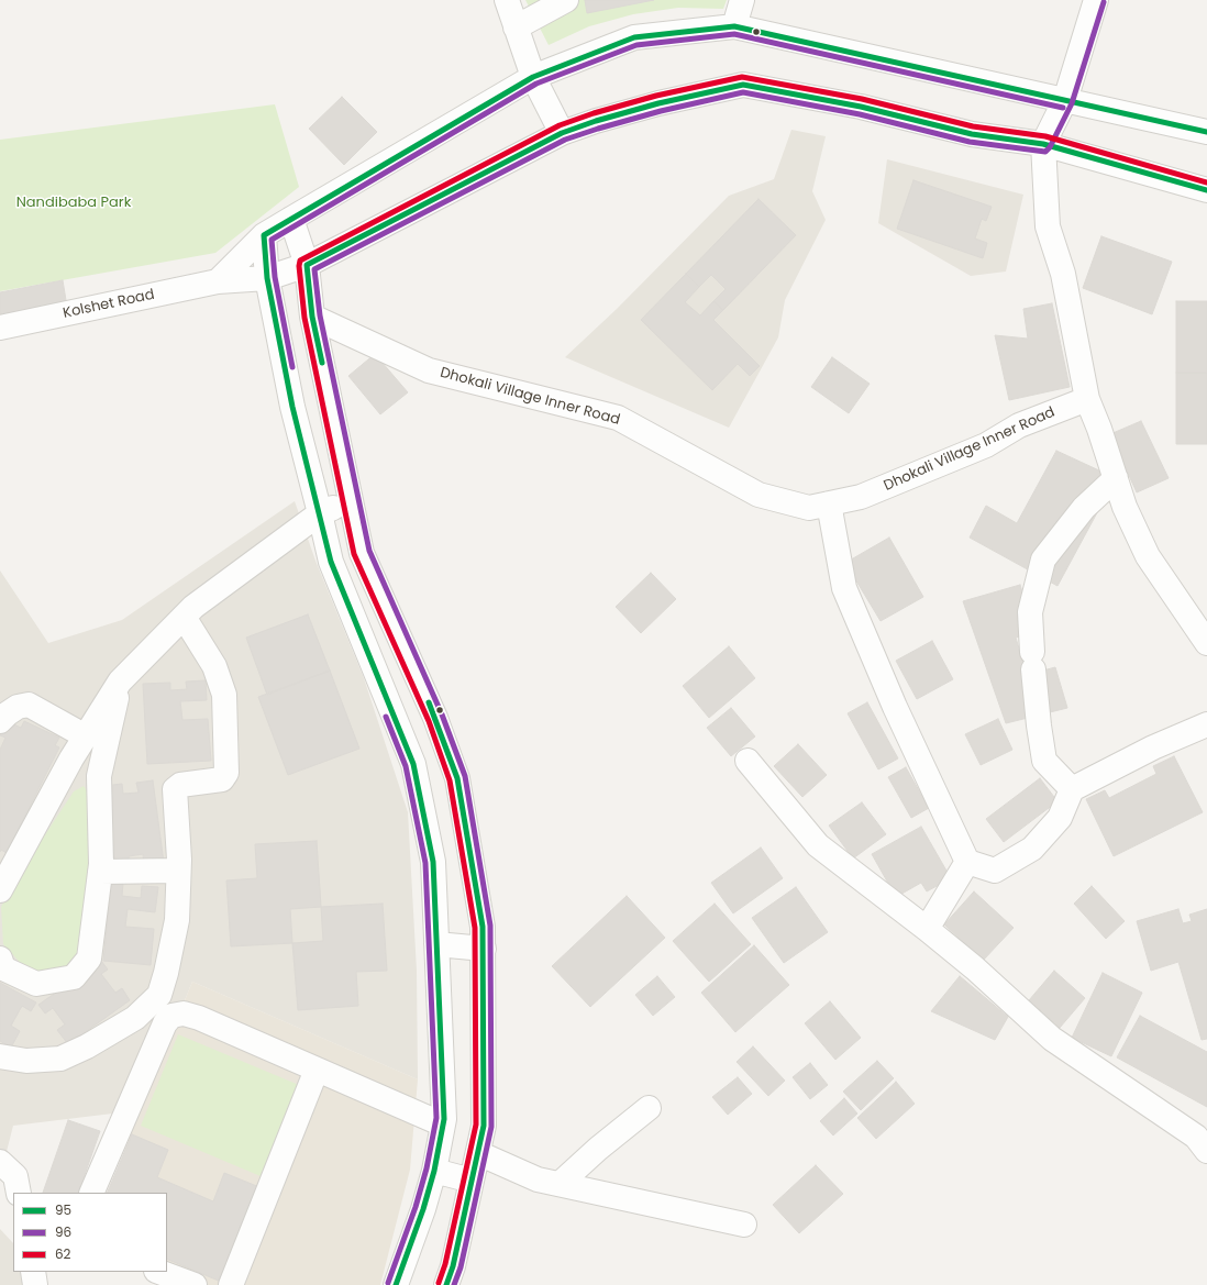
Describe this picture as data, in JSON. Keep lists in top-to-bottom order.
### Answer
{
  "streets": {
    "street": ["Kolshet Road", "Dhokali Village Inner Road"]
  },
  "parks": ["Nandibaba Park"],
  "lines": ["transit line 96", "transit line 95", "transit line 62"],
  "legend": ["95", "96", "62"]
}
